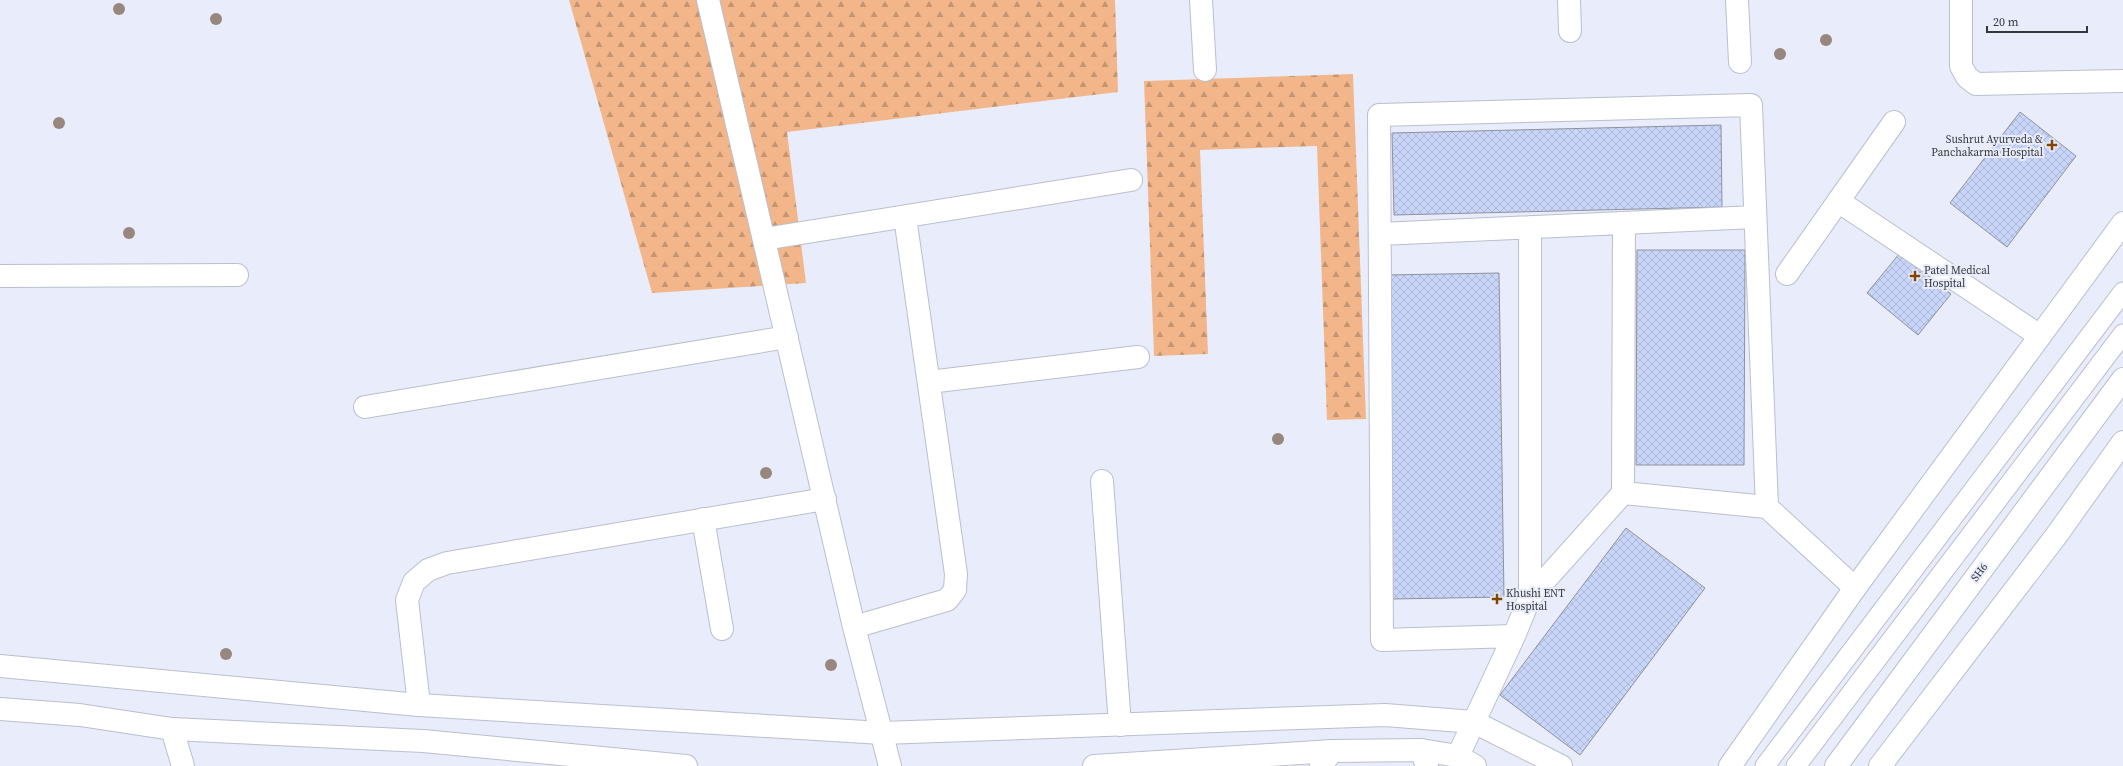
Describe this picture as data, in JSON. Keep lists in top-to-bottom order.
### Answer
{
  "streets": {
    "street": ["SH6"]
  },
  "places": {
    "health": ["Sushrut Ayurveda & Panchakarma Hospital", "Patel Medical Hospital", "Khushi ENT Hospital"]
  },
  "scale_bar": "20 m"
}
